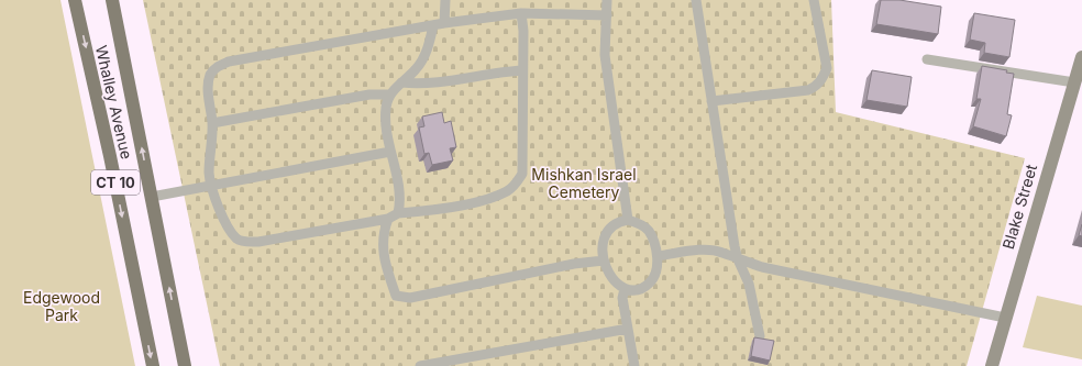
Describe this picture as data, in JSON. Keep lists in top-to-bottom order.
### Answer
{
  "streets": {
    "main road": ["Whalley Avenue", "CT 10"],
    "street": ["Blake Street"]
  },
  "parks": ["Mishkan Israel Cemetery", "Edgewood Park"]
}
